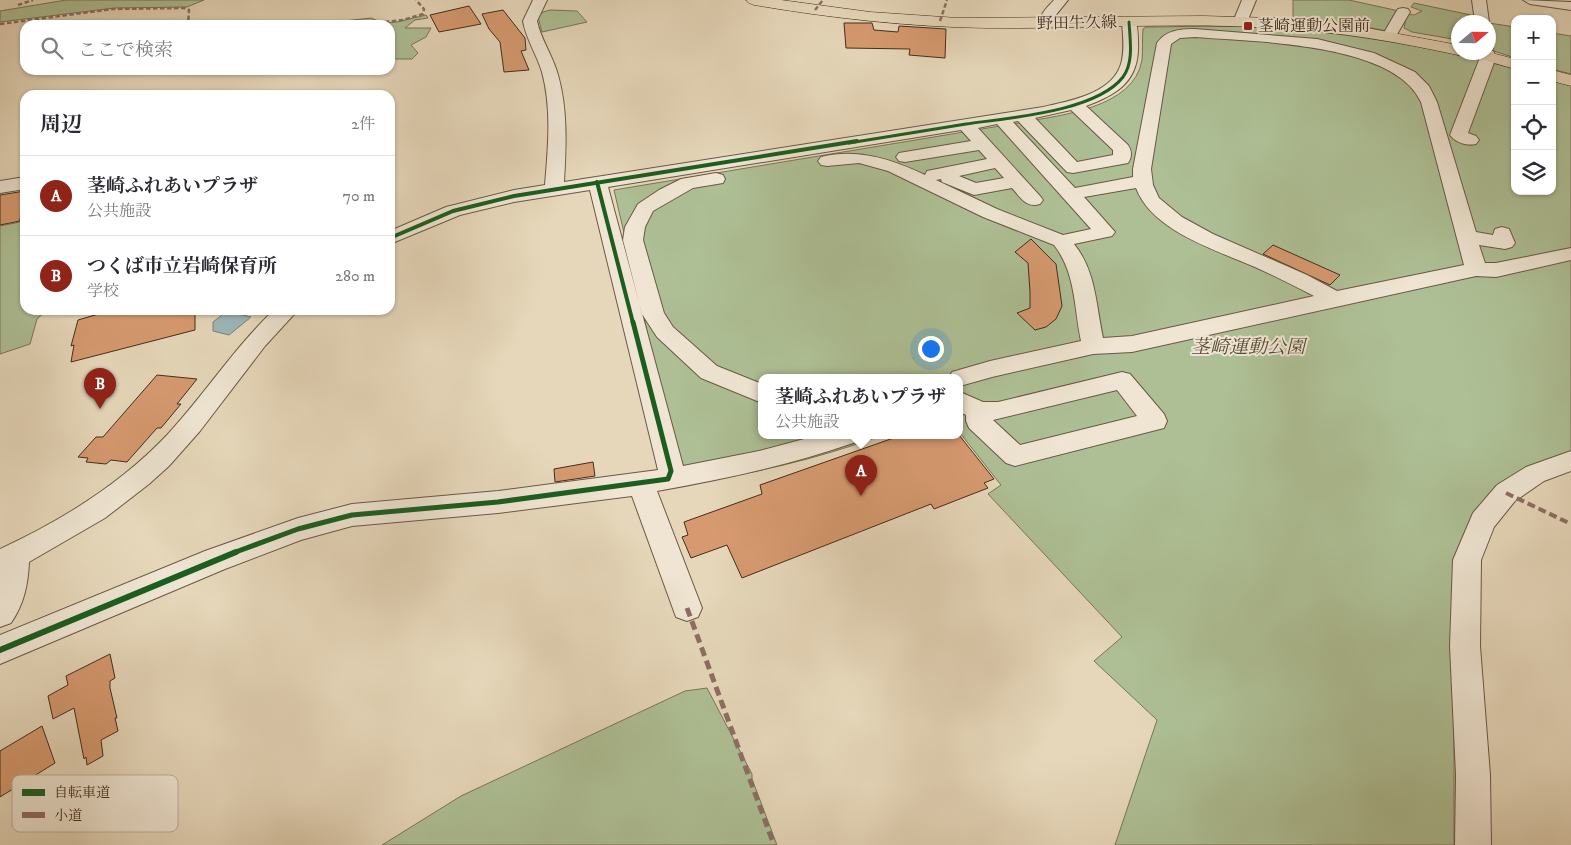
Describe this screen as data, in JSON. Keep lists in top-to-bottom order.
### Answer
{
  "streets": {
    "main road": ["野田牛久線"]
  },
  "parks": ["茎崎運動公園"],
  "places": {
    "transit": ["茎崎運動公園前"]
  },
  "legend": ["自転車道", "小道"],
  "north": "right",
  "page": {
    "map_buttons": ["+", "−"],
    "search": "ここで検索",
    "heading": ["周辺", "2件"],
    "list": [
      {
        "mark": "A",
        "name": "茎崎ふれあいプラザ",
        "note": "公共施設",
        "value": "70 m"
      },
      {
        "mark": "B",
        "name": "つくば市立岩崎保育所",
        "note": "学校",
        "value": "280 m"
      }
    ],
    "pins": ["B", "A"],
    "popup": ["茎崎ふれあいプラザ", "公共施設"]
  }
}
